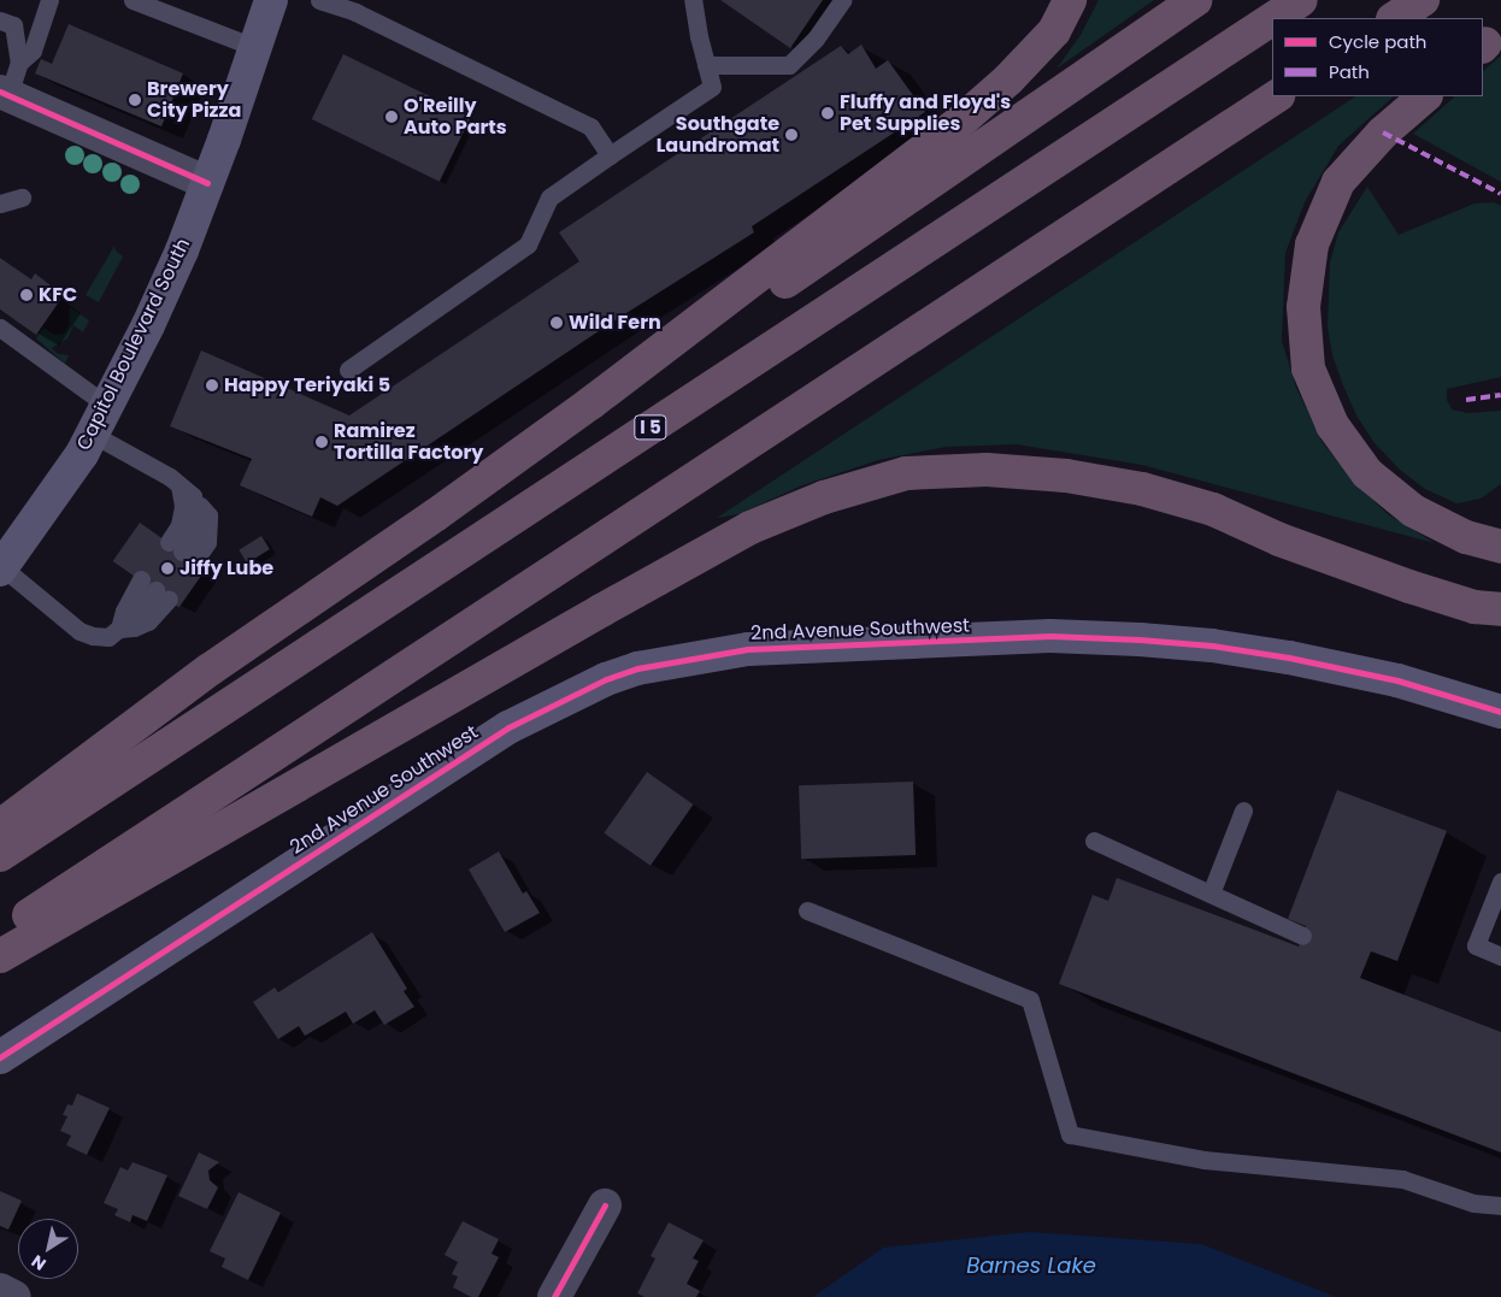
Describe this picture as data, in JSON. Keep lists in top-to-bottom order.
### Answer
{
  "streets": {
    "highway": ["I 5"],
    "street": ["Capitol Boulevard South", "2nd Avenue Southwest"]
  },
  "water": ["Barnes Lake"],
  "places": [
    "Brewery City Pizza",
    "Fluffy and Floyd's Pet Supplies",
    "O'Reilly Auto Parts",
    "Southgate Laundromat",
    "KFC",
    "Wild Fern",
    "Happy Teriyaki 5",
    "Ramirez Tortilla Factory",
    "Jiffy Lube"
  ],
  "legend": ["Cycle path", "Path"],
  "north": "bottom left"
}
